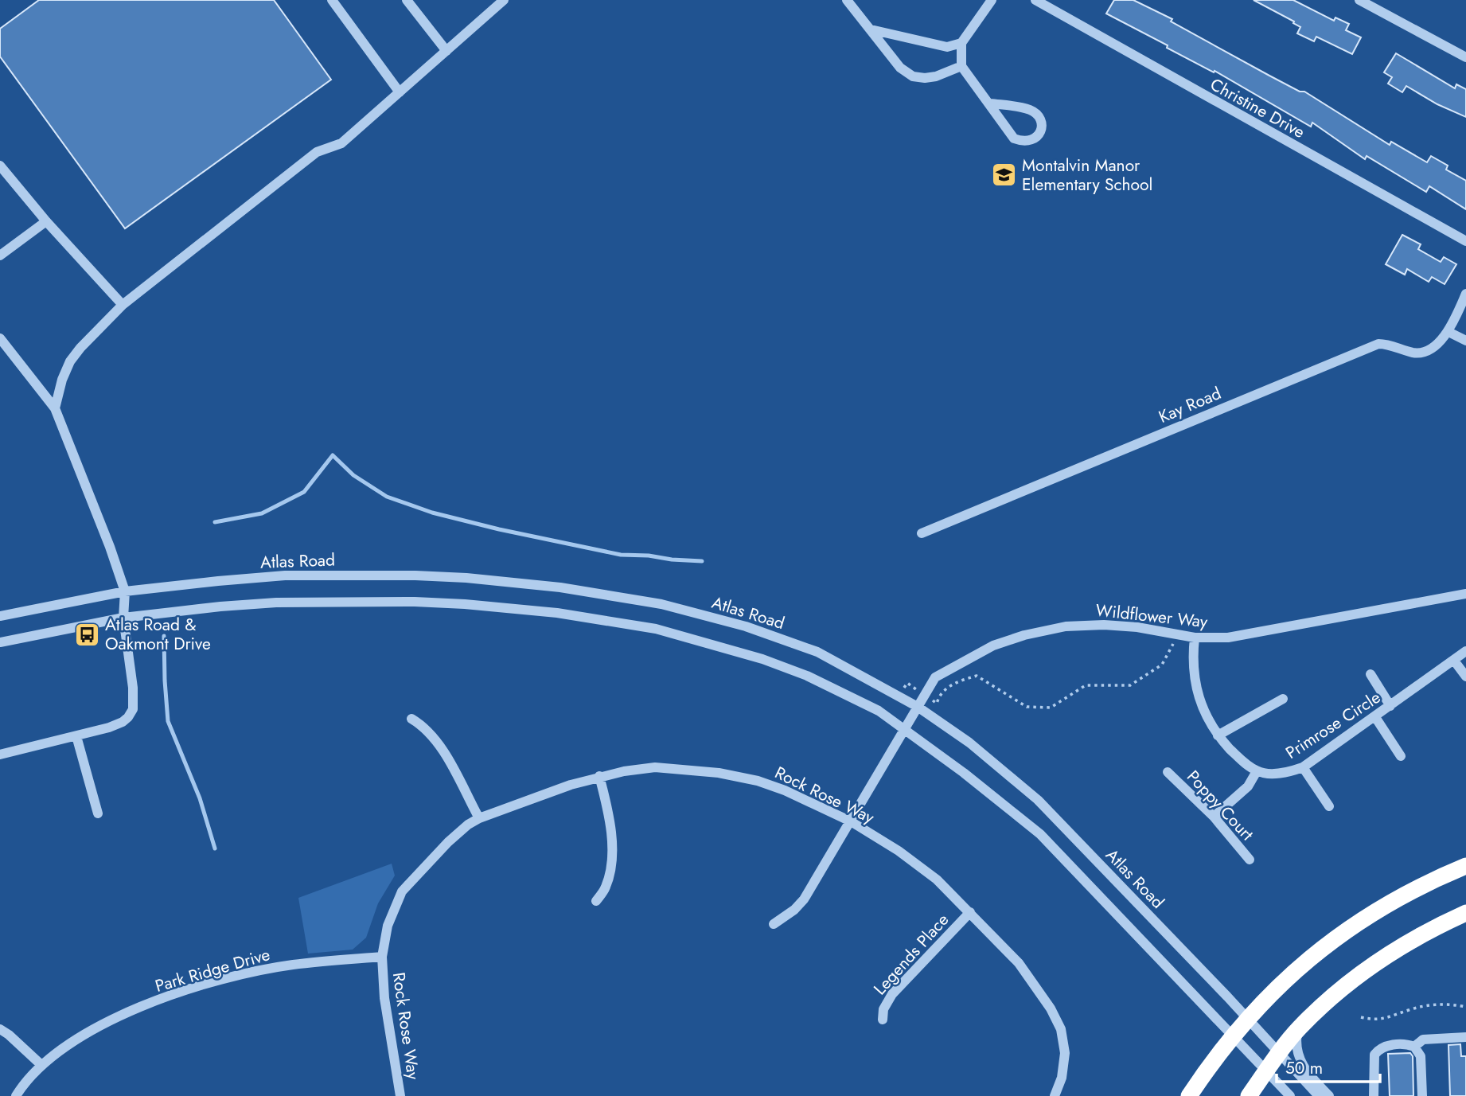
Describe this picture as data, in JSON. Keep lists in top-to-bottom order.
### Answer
{
  "streets": {
    "street": [
      "Christine Drive",
      "Kay Road",
      "Atlas Road",
      "Wildflower Way",
      "Primrose Circle",
      "Rock Rose Way",
      "Poppy Court",
      "Legends Place",
      "Park Ridge Drive"
    ]
  },
  "crossings": [
    ["Atlas Road", "Wildflower Way"],
    ["Wildflower Way", "Rock Rose Way"],
    ["Rock Rose Way", "Legends Place"],
    ["Rock Rose Way", "Park Ridge Drive"]
  ],
  "places": {
    "school or university": ["Montalvin Manor Elementary School"],
    "bus stop": ["Atlas Road & Oakmont Drive"]
  },
  "scale_bar": "50 m"
}
